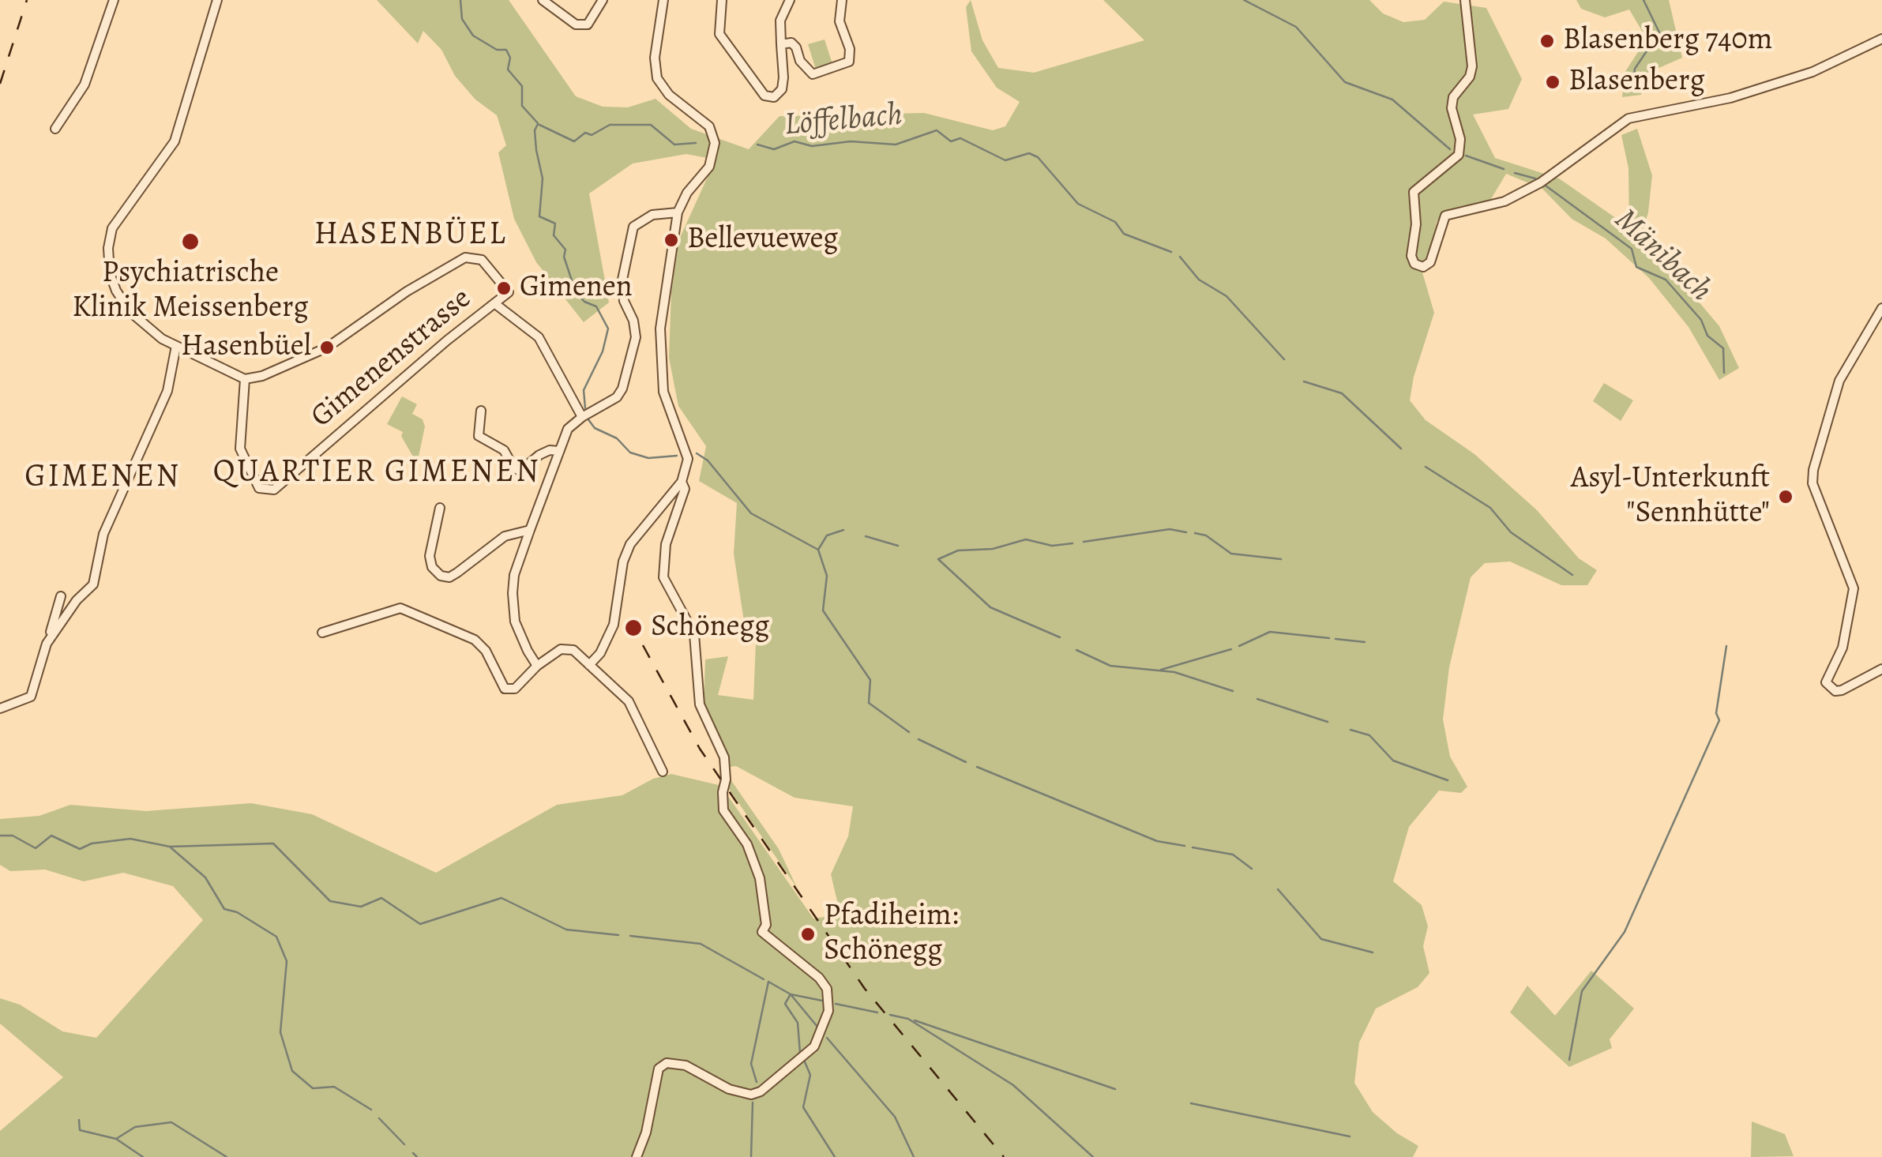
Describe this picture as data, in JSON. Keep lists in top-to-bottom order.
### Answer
{
  "streets": {
    "street": ["Gimenenstrasse"]
  },
  "districts": ["HASENBÜEL", "QUARTIER GIMENEN", "GIMENEN"],
  "water": ["Löffelbach", "Mänibach"],
  "places": [
    "Blasenberg 740m",
    "Blasenberg",
    "Bellevueweg",
    "Psychiatrische Klinik Meissenberg",
    "Gimenen",
    "Hasenbüel",
    "Asyl-Unterkunft \"Sennhütte\"",
    "Schönegg",
    "Pfadiheim: Schönegg"
  ]
}
